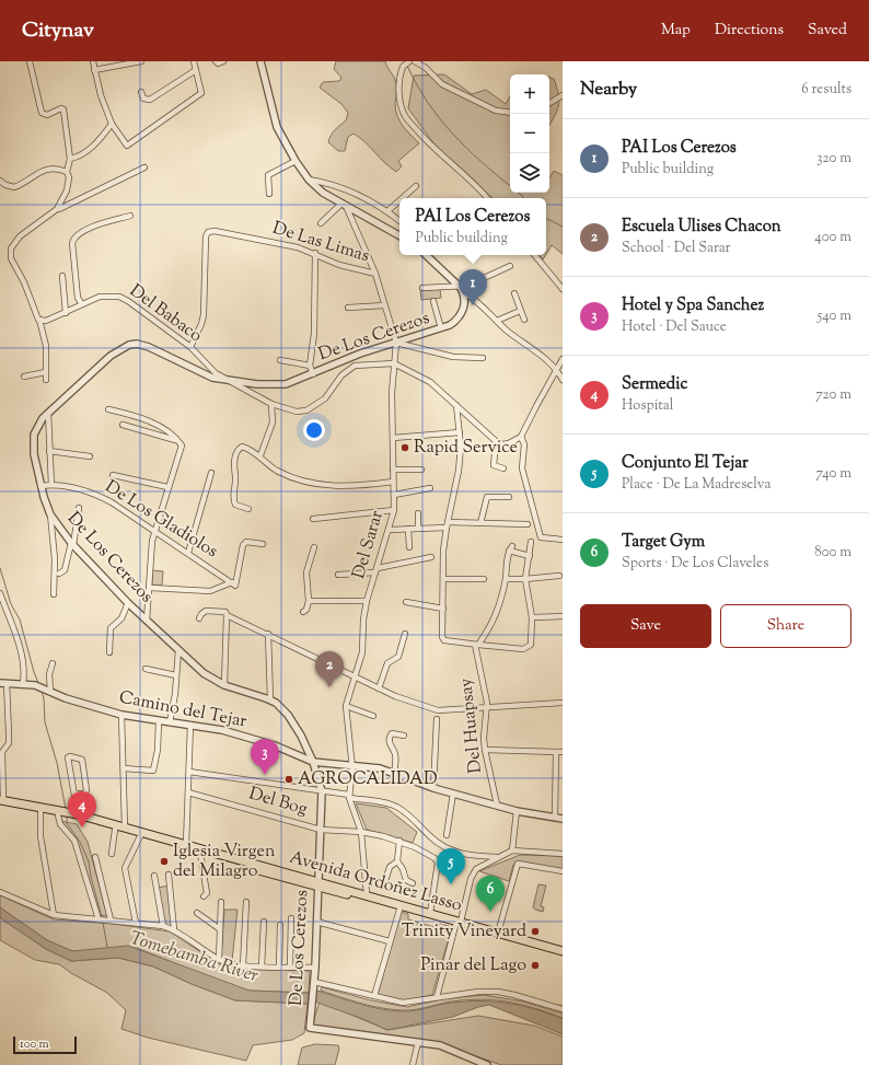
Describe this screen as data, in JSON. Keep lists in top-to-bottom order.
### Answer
{
  "streets": {
    "main road": ["Avenida Ordoñez Lasso"],
    "street": [
      "De Las Limas",
      "Del Babaco",
      "De Los Cerezos",
      "De Los Gladiolos",
      "Del Sarar",
      "Camino del Tejar",
      "Del Huapsay",
      "Del Bog"
    ]
  },
  "crossings": [
    ["De Las Limas", "Del Babaco"],
    ["De Las Limas", "Del Sarar"],
    ["Del Babaco", "De Los Cerezos"],
    ["Del Babaco", "Del Sarar"],
    ["De Los Cerezos", "De Los Gladiolos"],
    ["De Los Cerezos", "Del Sarar"],
    ["De Los Cerezos", "Camino del Tejar"],
    ["De Los Cerezos", "Del Bog"],
    ["De Los Cerezos", "Avenida Ordoñez Lasso"],
    ["Del Sarar", "Camino del Tejar"],
    ["Del Sarar", "Del Bog"],
    ["Del Sarar", "Avenida Ordoñez Lasso"],
    ["Camino del Tejar", "Del Huapsay"],
    ["Del Bog", "Avenida Ordoñez Lasso"]
  ],
  "water": ["Tomebamba River"],
  "places": [
    "Rapid Service",
    "AGROCALIDAD",
    "Iglesia Virgen del Milagro",
    "Trinity Vineyard",
    "Pinar del Lago"
  ],
  "scale_bar": "100 m",
  "page": {
    "header": "Citynav",
    "nav": ["Map", "Directions", "Saved"],
    "heading": ["Nearby", "6 results"],
    "map_buttons": ["+", "−"],
    "list": [
      {
        "mark": "1",
        "name": "PAI Los Cerezos",
        "note": "Public building",
        "value": "320 m"
      },
      {
        "mark": "2",
        "name": "Escuela Ulises Chacon",
        "note": "School · Del Sarar",
        "value": "400 m"
      },
      {
        "mark": "3",
        "name": "Hotel y Spa Sanchez",
        "note": "Hotel · Del Sauce",
        "value": "540 m"
      },
      {
        "mark": "4",
        "name": "Sermedic",
        "note": "Hospital",
        "value": "720 m"
      },
      {
        "mark": "5",
        "name": "Conjunto El Tejar",
        "note": "Place · De La Madreselva",
        "value": "740 m"
      },
      {
        "mark": "6",
        "name": "Target Gym",
        "note": "Sports · De Los Claveles",
        "value": "800 m"
      }
    ],
    "popup": ["PAI Los Cerezos", "Public building"],
    "pins": [
      "1",
      "2",
      "3",
      "4",
      "5",
      "6"
    ],
    "buttons": ["Save", "Share"],
    "scale": "100 m"
  }
}
